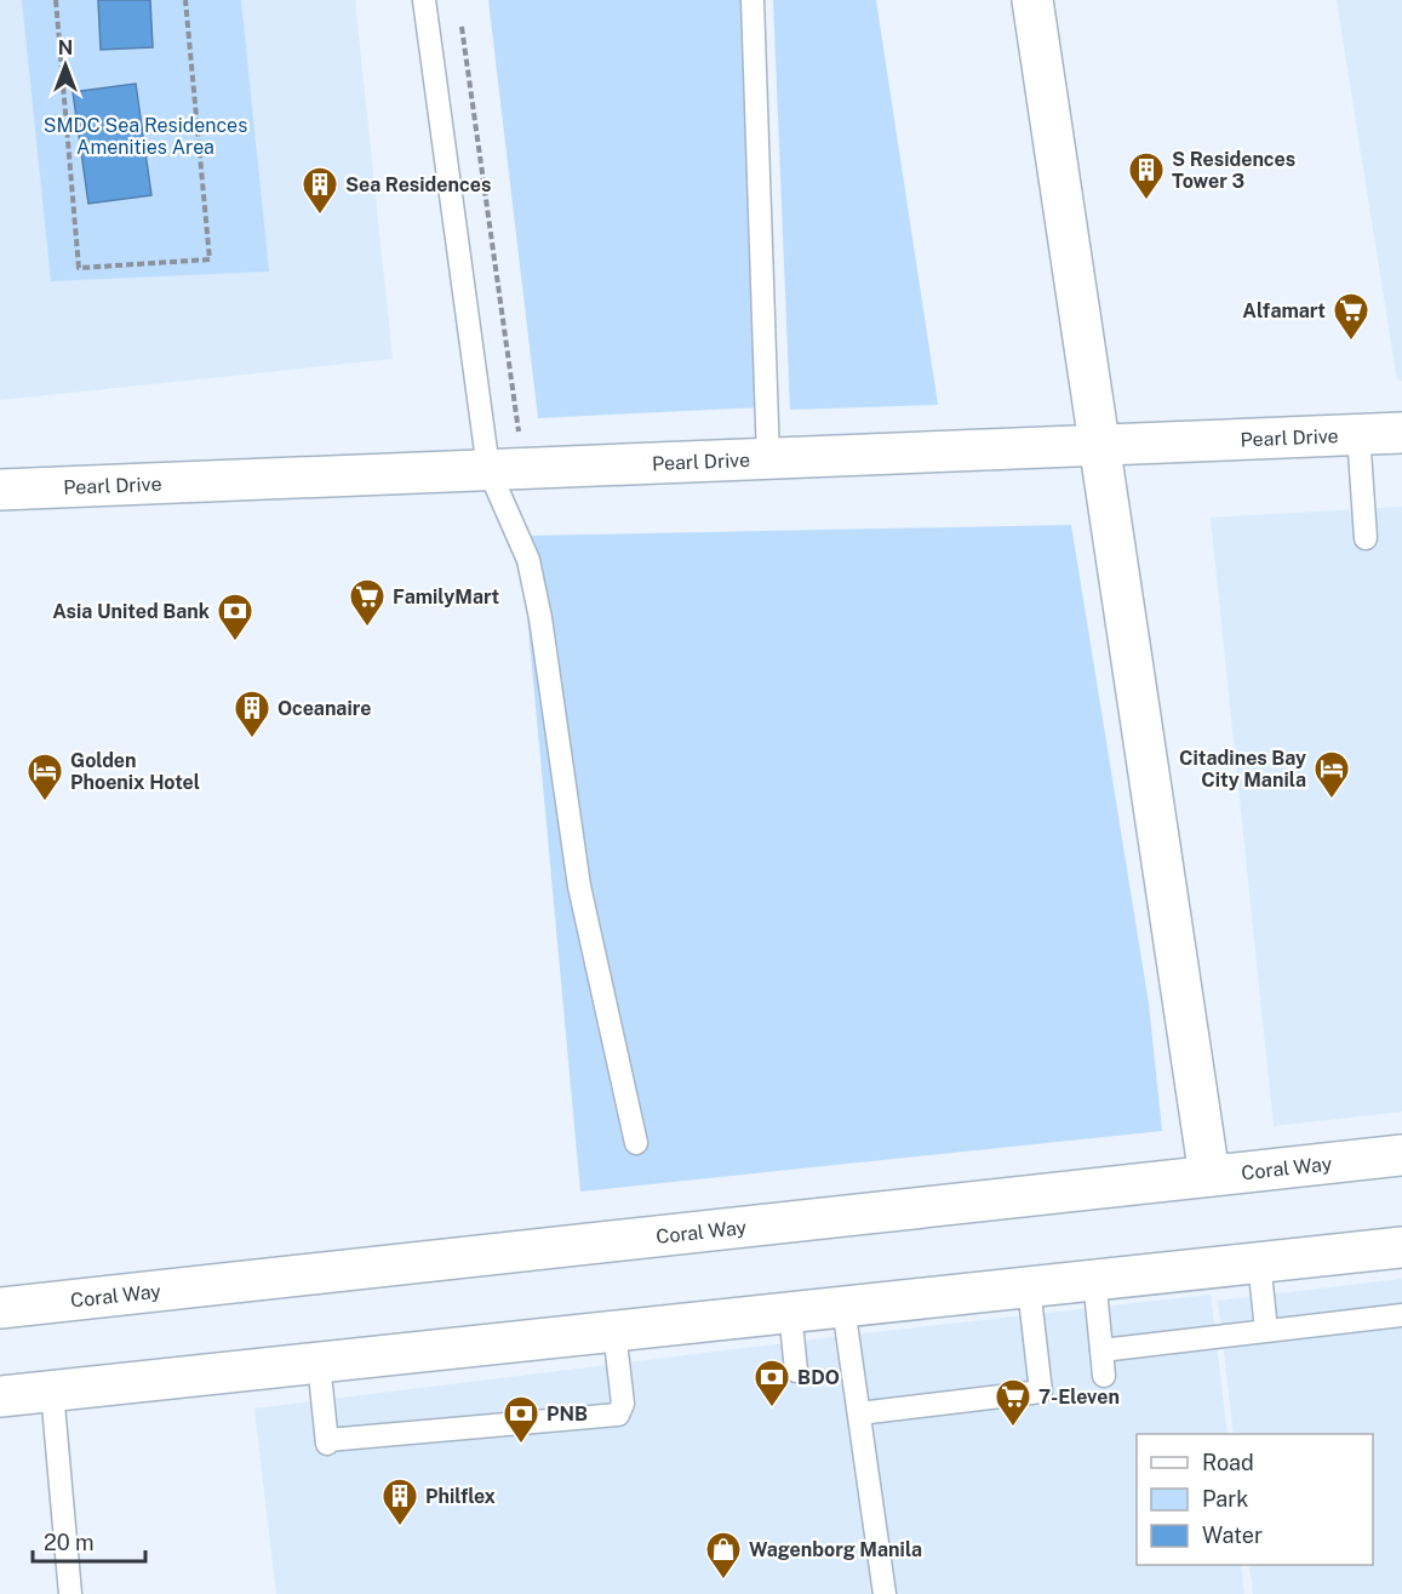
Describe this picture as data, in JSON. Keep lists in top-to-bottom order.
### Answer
{
  "streets": {
    "street": ["Pearl Drive", "Coral Way"]
  },
  "parks": ["SMDC Sea Residences Amenities Area"],
  "places": {
    "building": [
      "S Residences Tower 3",
      "Sea Residences",
      "Oceanaire",
      "Philflex"
    ],
    "supermarket": ["Alfamart", "FamilyMart", "7-Eleven"],
    "bank": ["Asia United Bank", "BDO", "PNB"],
    "hotel": ["Citadines Bay City Manila", "Golden Phoenix Hotel"],
    "shop": ["Wagenborg Manila"]
  },
  "legend": ["Road", "Park", "Water"],
  "scale_bar": "20 m",
  "north": "top"
}
